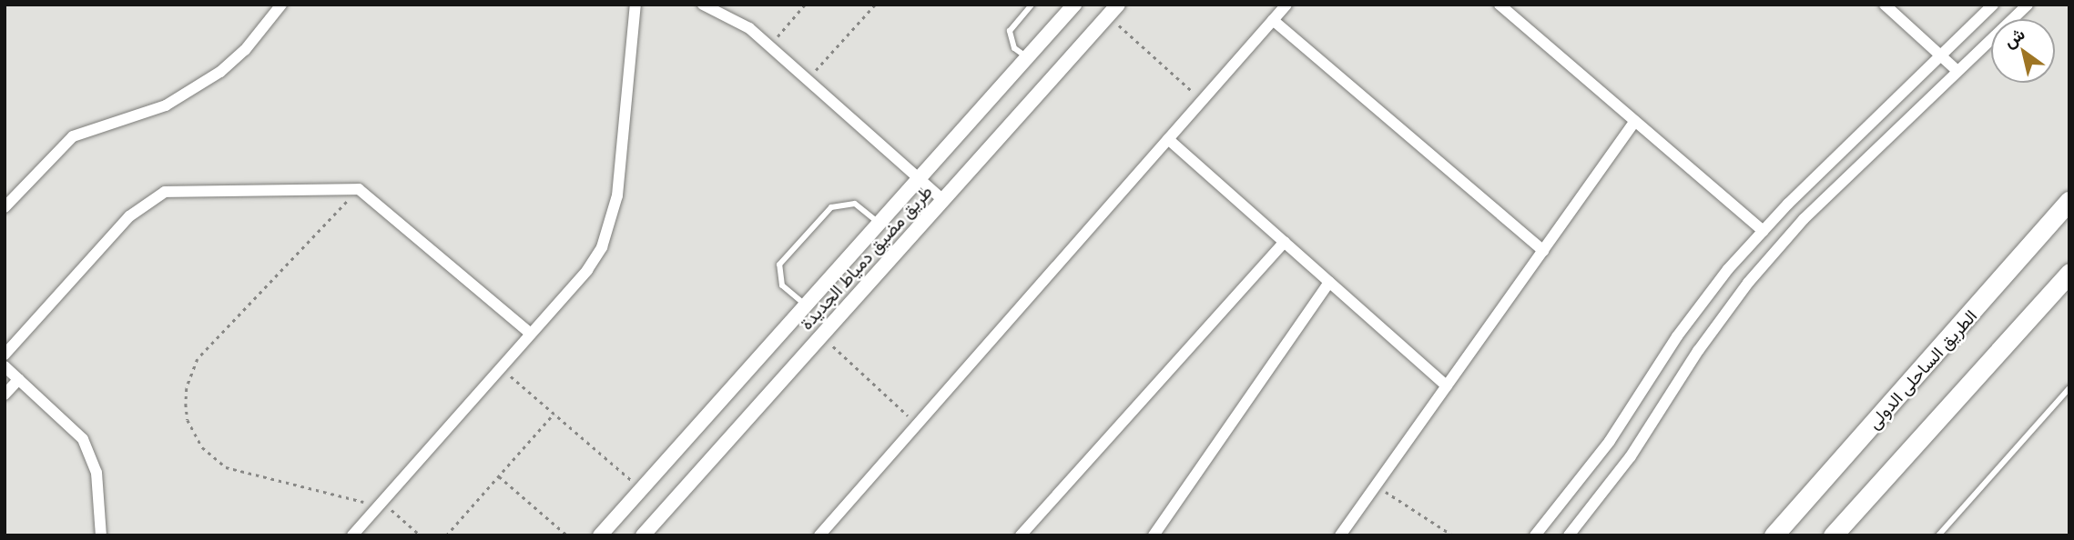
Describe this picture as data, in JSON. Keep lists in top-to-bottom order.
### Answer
{
  "streets": {
    "highway": ["الطريق الساحلى الدولى"],
    "street": ["طريق مضيق دمياط الجديدة"]
  },
  "north": "top left"
}
